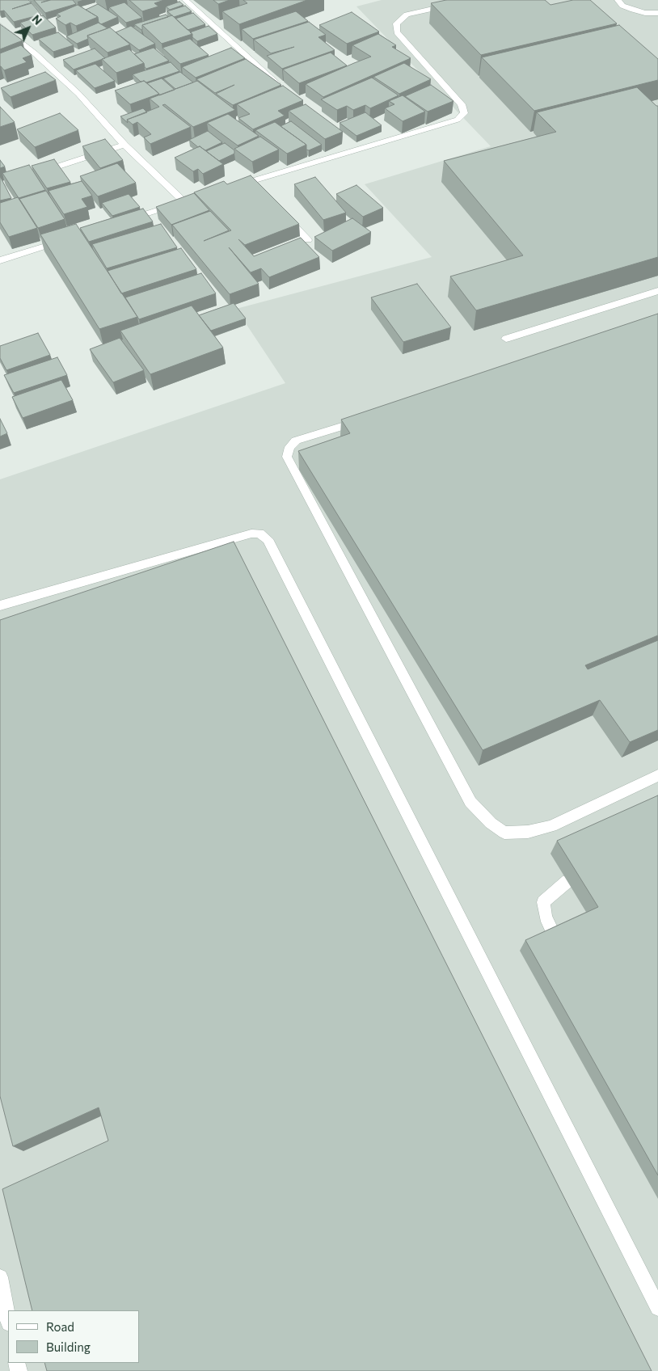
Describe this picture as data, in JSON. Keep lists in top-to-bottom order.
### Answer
{
  "legend": ["Road", "Building"],
  "north": "top right"
}
